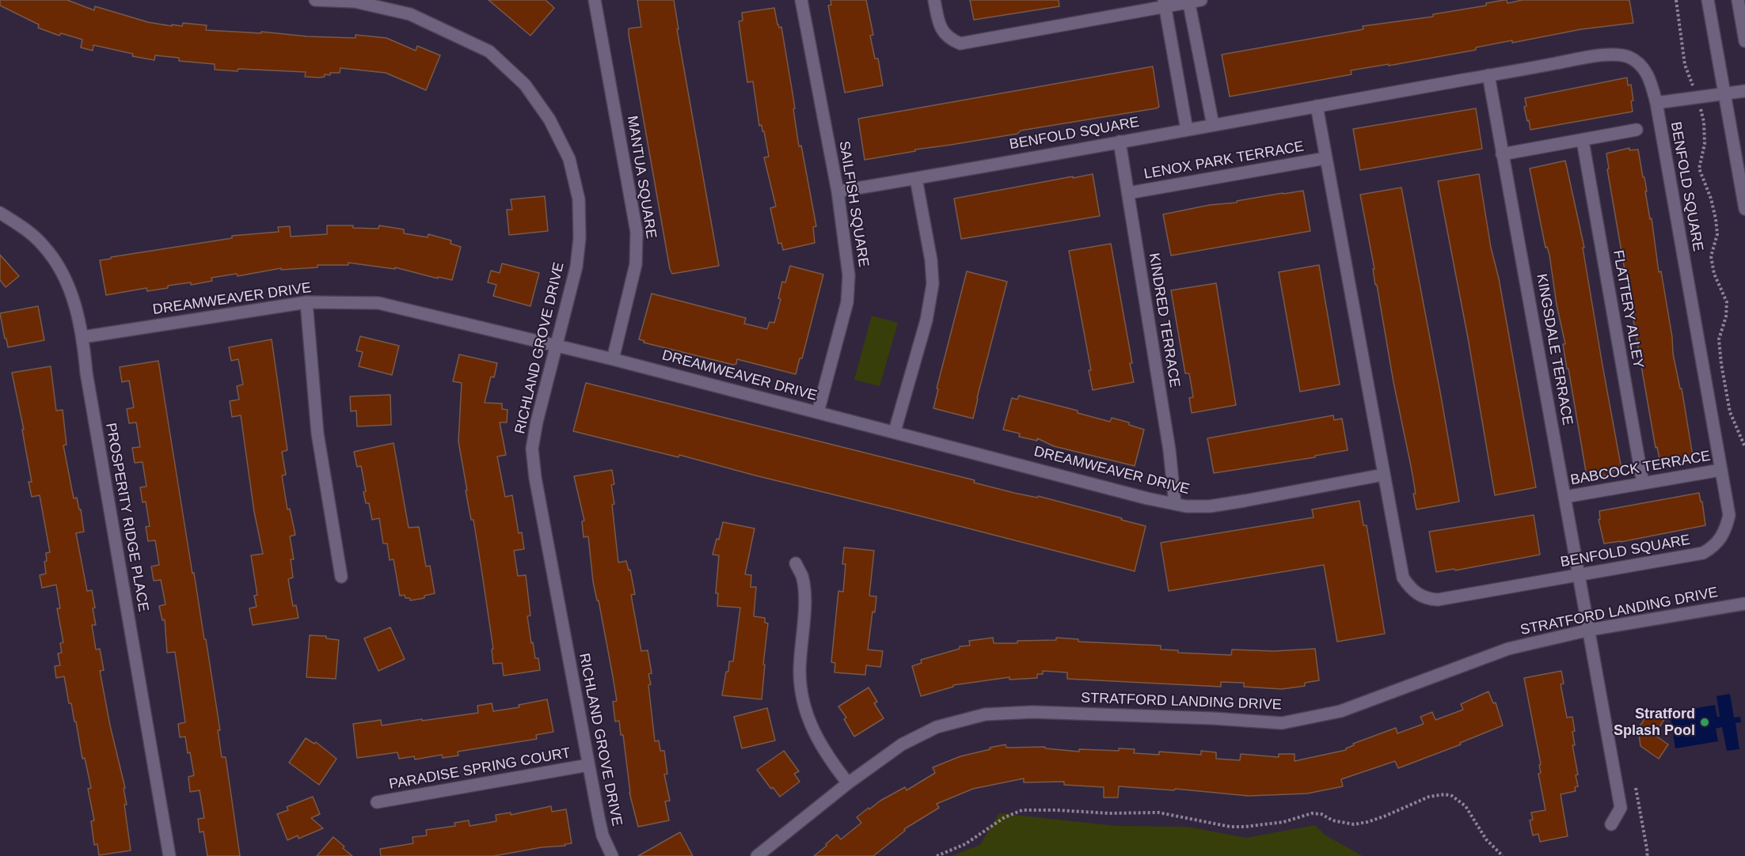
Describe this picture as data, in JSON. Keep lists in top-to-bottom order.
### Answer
{
  "streets": {
    "street": [
      "BENFOLD SQUARE",
      "LENOX PARK TERRACE",
      "MANTUA SQUARE",
      "SAILFISH SQUARE",
      "DREAMWEAVER DRIVE",
      "FLATTERY ALLEY",
      "KINDRED TERRACE",
      "RICHLAND GROVE DRIVE",
      "KINGSDALE TERRACE",
      "BABCOCK TERRACE",
      "PROSPERITY RIDGE PLACE",
      "STRATFORD LANDING DRIVE",
      "PARADISE SPRING COURT"
    ]
  },
  "crossings": [
    ["BENFOLD SQUARE", "LENOX PARK TERRACE"],
    ["BENFOLD SQUARE", "SAILFISH SQUARE"],
    ["BENFOLD SQUARE", "DREAMWEAVER DRIVE"],
    ["BENFOLD SQUARE", "KINDRED TERRACE"],
    ["BENFOLD SQUARE", "KINGSDALE TERRACE"],
    ["BENFOLD SQUARE", "BABCOCK TERRACE"],
    ["LENOX PARK TERRACE", "KINDRED TERRACE"],
    ["MANTUA SQUARE", "DREAMWEAVER DRIVE"],
    ["SAILFISH SQUARE", "DREAMWEAVER DRIVE"],
    ["DREAMWEAVER DRIVE", "KINDRED TERRACE"],
    ["DREAMWEAVER DRIVE", "RICHLAND GROVE DRIVE"],
    ["DREAMWEAVER DRIVE", "PROSPERITY RIDGE PLACE"],
    ["FLATTERY ALLEY", "BABCOCK TERRACE"],
    ["RICHLAND GROVE DRIVE", "PARADISE SPRING COURT"],
    ["KINGSDALE TERRACE", "BABCOCK TERRACE"],
    ["KINGSDALE TERRACE", "STRATFORD LANDING DRIVE"]
  ],
  "places": ["Stratford Splash Pool"]
}
